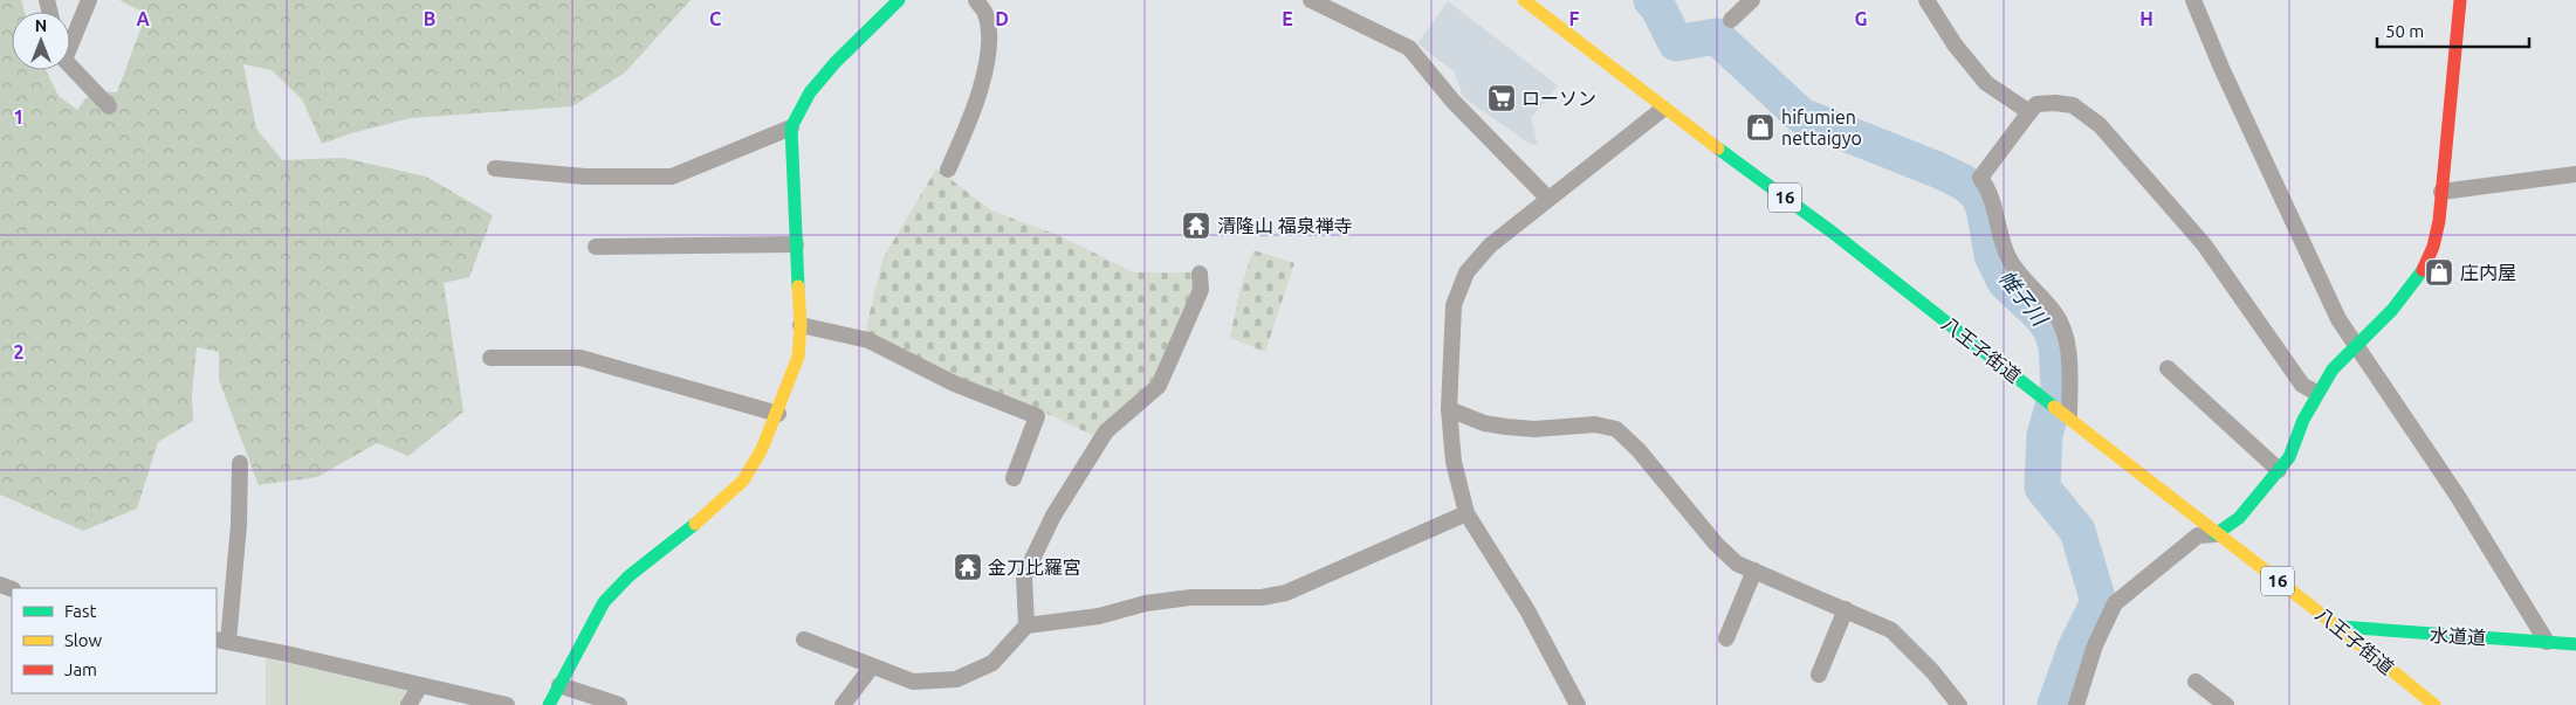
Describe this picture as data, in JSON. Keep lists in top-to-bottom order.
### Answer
{
  "streets": {
    "main road": ["16", "八王子街道", "水道道"]
  },
  "crossings": [
    ["八王子街道", "水道道"]
  ],
  "water": ["帷子川"],
  "places": {
    "supermarket": ["ローソン"],
    "shop": ["hifumien nettaigyo", "庄内屋"],
    "temple": ["清隆山 福泉禅寺", "金刀比羅宮"]
  },
  "legend": ["Fast", "Slow", "Jam"],
  "scale_bar": "50 m",
  "north": "top",
  "grid": {
    "columns": [
      "A",
      "B",
      "C",
      "D",
      "E",
      "F",
      "G",
      "H"
    ],
    "rows": ["1", "2"]
  }
}
